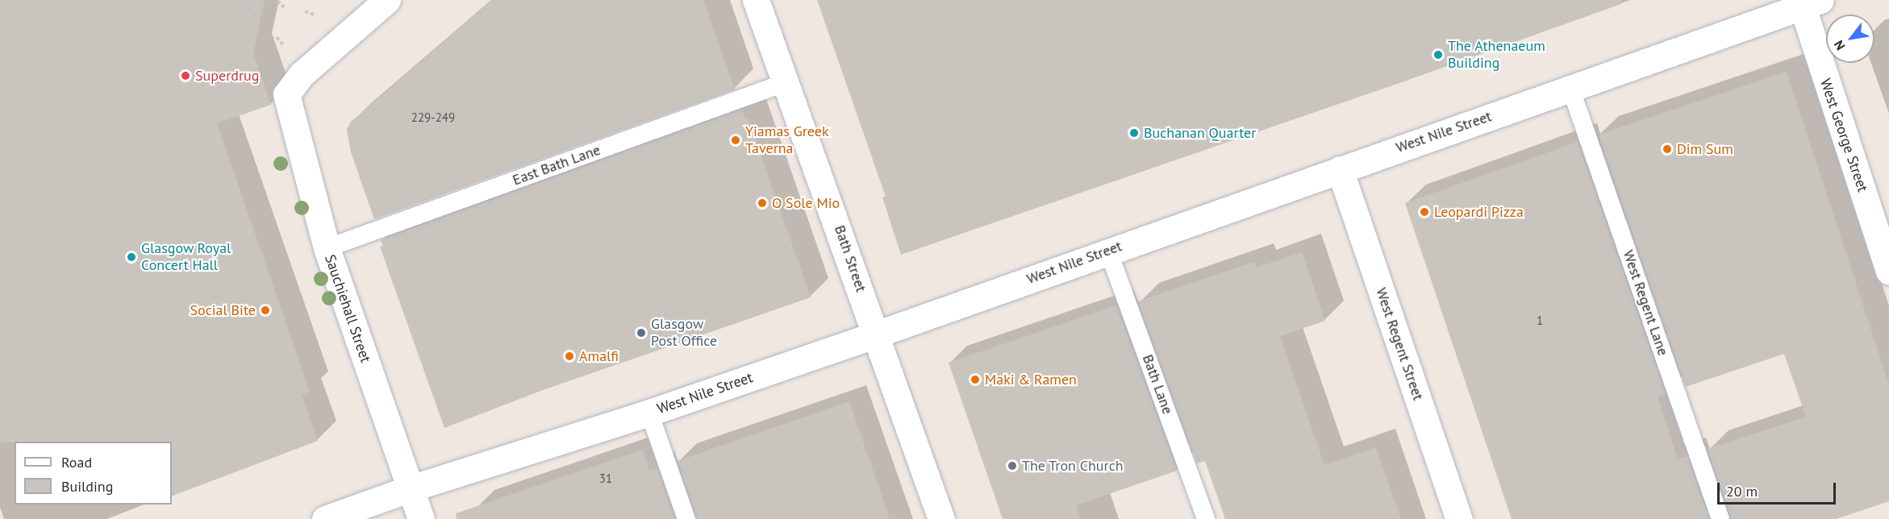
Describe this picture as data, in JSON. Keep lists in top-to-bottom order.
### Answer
{
  "streets": {
    "street": [
      "West Nile Street",
      "West George Street",
      "Bath Street",
      "Sauchiehall Street",
      "West Regent Street"
    ],
    "lane": ["East Bath Lane", "West Regent Lane", "Bath Lane"]
  },
  "crossings": [
    ["West Nile Street", "West George Street"],
    ["West Nile Street", "Bath Street"],
    ["West Nile Street", "West Regent Lane"],
    ["West Nile Street", "Sauchiehall Street"],
    ["West Nile Street", "West Regent Street"],
    ["West Nile Street", "Bath Lane"],
    ["East Bath Lane", "Bath Street"],
    ["East Bath Lane", "Sauchiehall Street"]
  ],
  "places": [
    "The Athenaeum Building",
    "Superdrug",
    "Buchanan Quarter",
    "Yiamas Greek Taverna",
    "Dim Sum",
    "O Sole Mio",
    "Leopardi Pizza",
    "Glasgow Royal Concert Hall",
    "Social Bite",
    "Glasgow Post Office",
    "Amalfi",
    "Maki & Ramen",
    "The Tron Church"
  ],
  "house_numbers": ["229-249", "1", "31"],
  "legend": ["Road", "Building"],
  "scale_bar": "20 m",
  "north": "bottom left"
}
